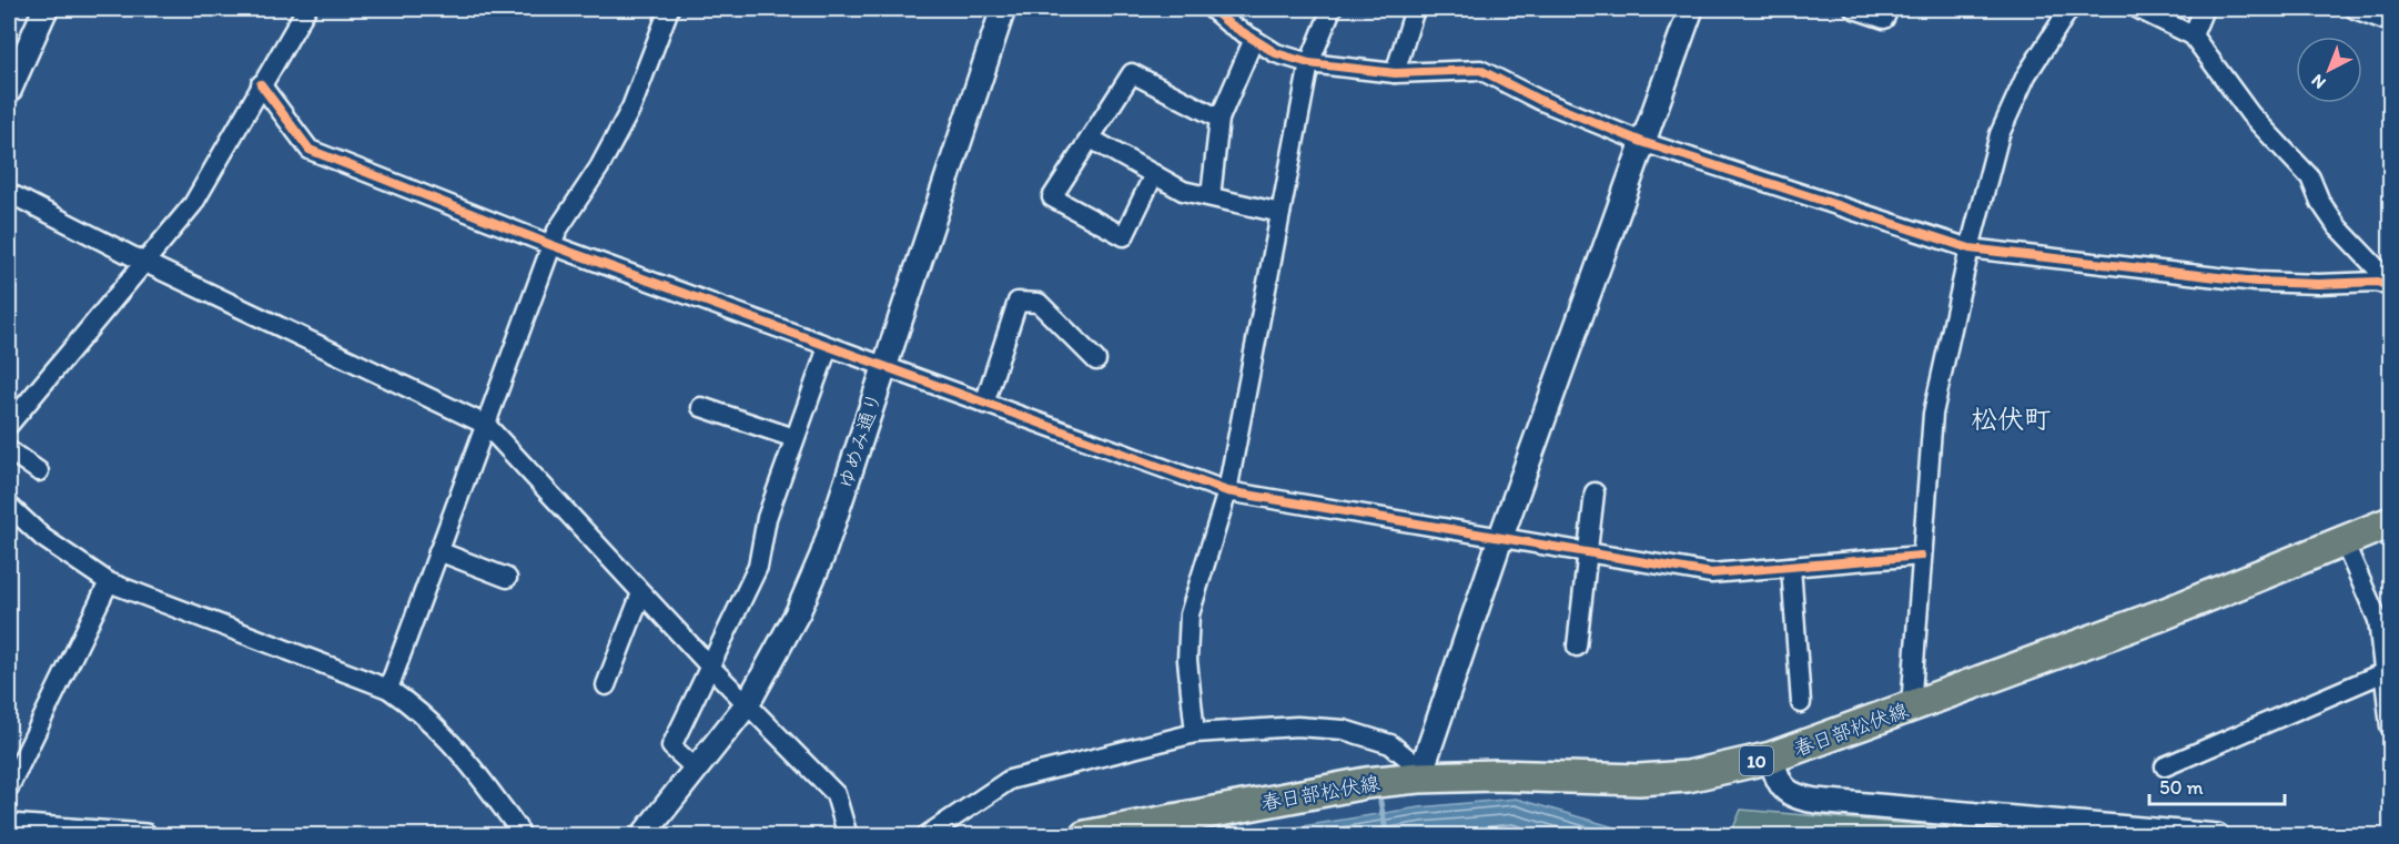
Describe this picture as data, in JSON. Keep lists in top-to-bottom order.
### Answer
{
  "streets": {
    "main road": ["春日部松伏線", "10"],
    "street": ["ゆめみ通り"]
  },
  "districts": ["松伏町"],
  "scale_bar": "50 m",
  "north": "bottom left"
}
